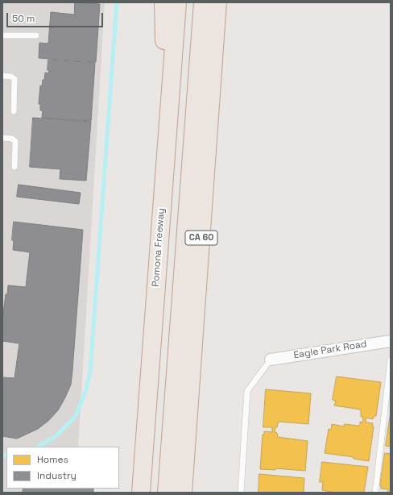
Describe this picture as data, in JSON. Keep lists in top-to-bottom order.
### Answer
{
  "streets": {
    "highway": ["CA 60", "Pomona Freeway"],
    "street": ["Eagle Park Road"]
  },
  "legend": ["Homes", "Industry"],
  "scale_bar": "50 m"
}
